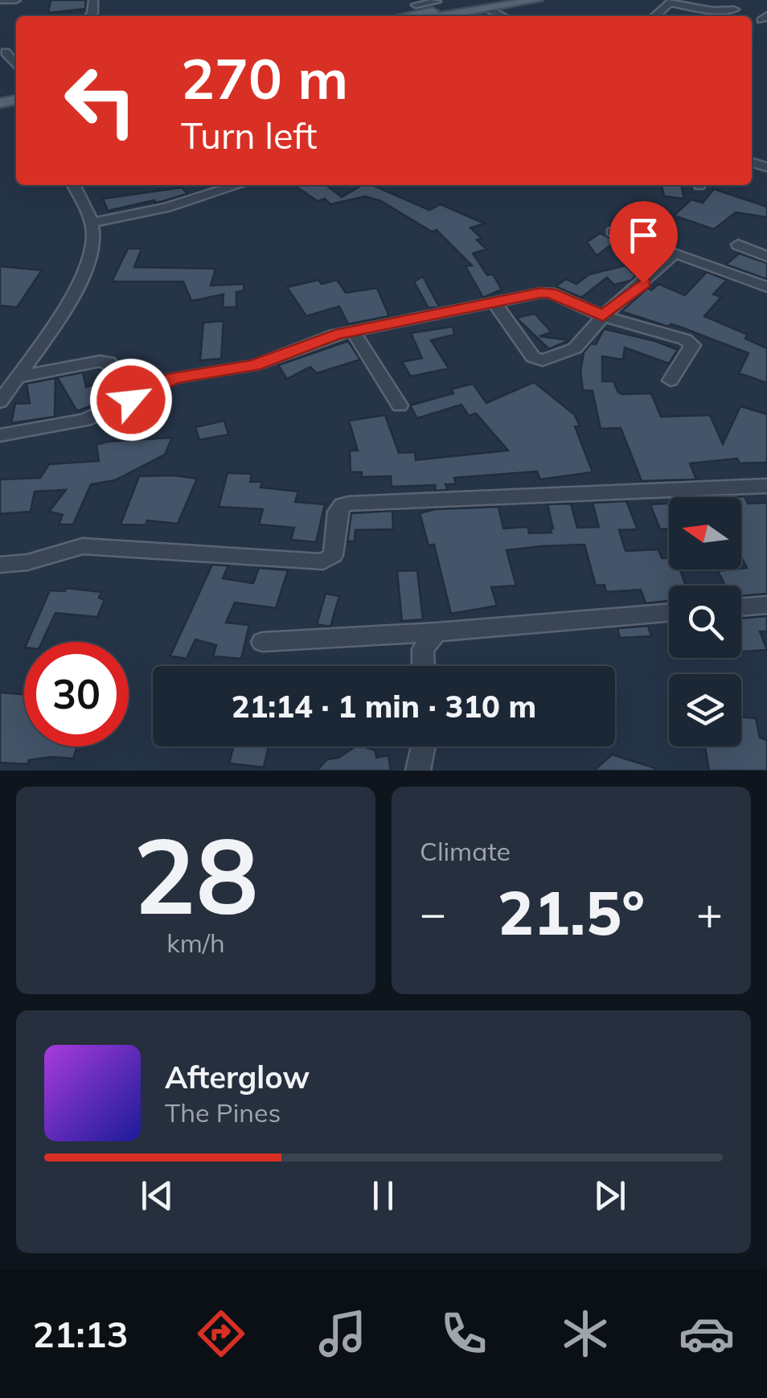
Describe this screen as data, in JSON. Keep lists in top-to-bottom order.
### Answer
{
  "north": "left",
  "page": {
    "turn": ["270 m", "Turn left"],
    "limit": "30",
    "trip": "21:14 · 1 min · 310 m",
    "tile": [
      ["28", "km/h"],
      "Climate"
    ],
    "heat": ["−", "21.5°", "+"],
    "song": ["Afterglow", "The Pines"],
    "tabs": "21:13"
  }
}
